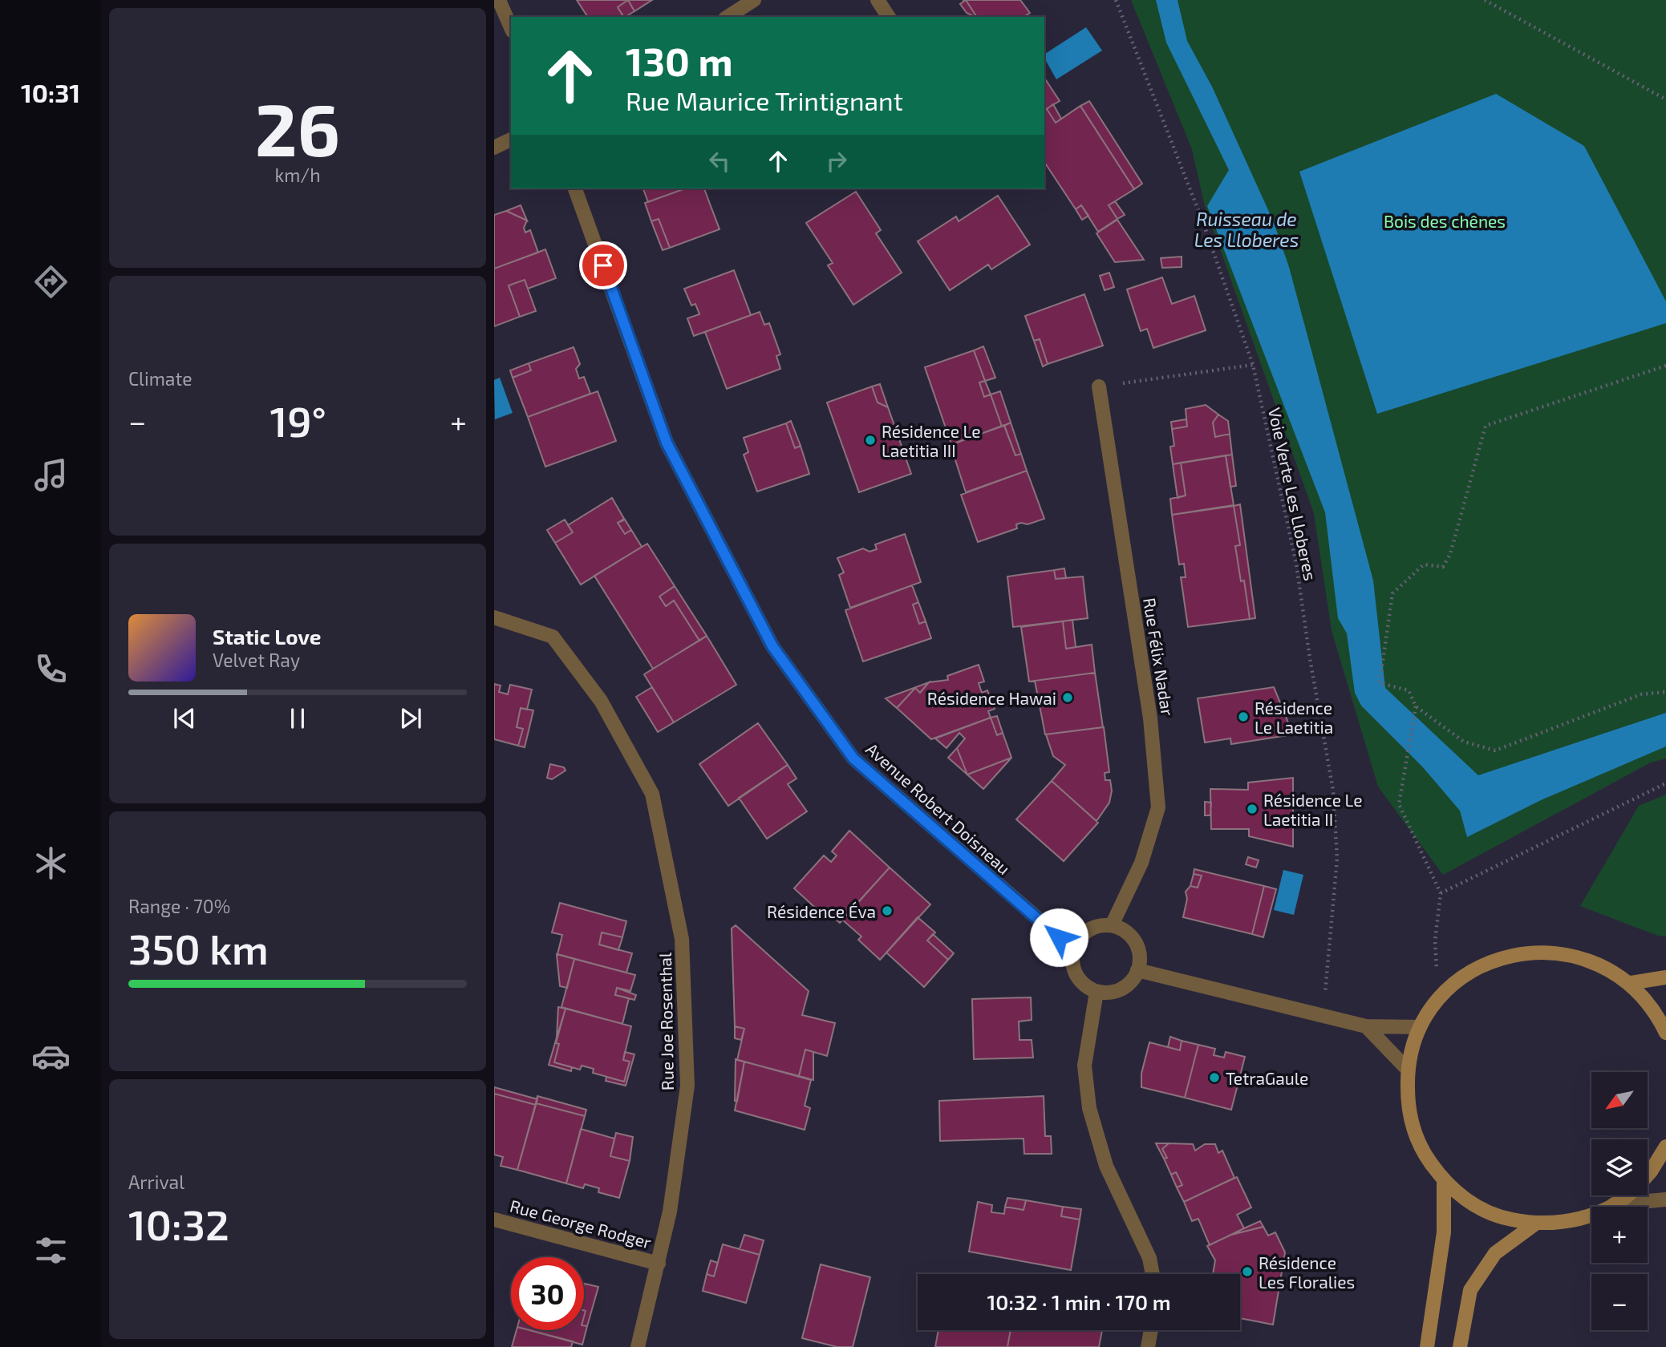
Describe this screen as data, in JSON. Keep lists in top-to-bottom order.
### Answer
{
  "streets": {
    "street": [
      "Rue Félix Nadar",
      "Avenue Robert Doisneau",
      "Rue Joe Rosenthal",
      "Rue George Rodger"
    ],
    "path": ["Voie Verte Les Lloberes"]
  },
  "crossings": [
    ["Rue Félix Nadar", "Avenue Robert Doisneau"],
    ["Rue Joe Rosenthal", "Rue George Rodger"]
  ],
  "water": ["Ruisseau de Les Lloberes"],
  "parks": ["Bois des chênes"],
  "places": [
    "Résidence Le Laetitia III",
    "Résidence Hawai",
    "Résidence Le Laetitia",
    "Résidence Le Laetitia II",
    "Résidence Éva",
    "TetraGaule",
    "Résidence Les Floralies"
  ],
  "north": "bottom left",
  "page": {
    "tabs": "10:31",
    "tile": [
      ["26", "km/h"],
      "Climate",
      ["Range · 70%", "350 km"],
      ["Arrival", "10:32"]
    ],
    "turn": ["130 m", "Rue Maurice Trintignant"],
    "heat": ["−", "19°", "+"],
    "song": ["Static Love", "Velvet Ray"],
    "map_buttons": ["+", "−"],
    "limit": "30",
    "trip": "10:32 · 1 min · 170 m"
  }
}
